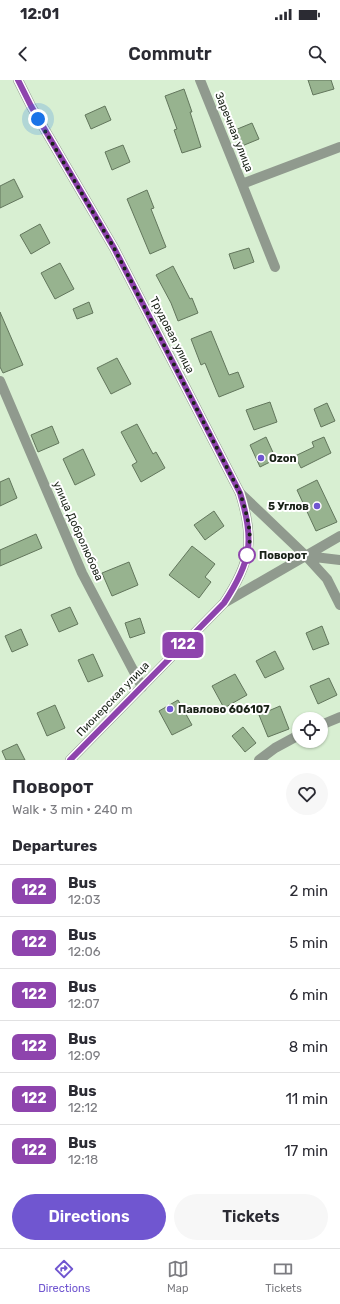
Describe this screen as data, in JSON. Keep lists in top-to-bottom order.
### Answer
{
  "streets": {
    "street": [
      "Заречная улица",
      "Трудовая улица",
      "улица Добролюбова",
      "Пионерская улица"
    ]
  },
  "crossings": [
    ["Трудовая улица", "Пионерская улица"],
    ["улица Добролюбова", "Пионерская улица"]
  ],
  "places": [
    "Ozon",
    "5 Углов",
    "Поворот",
    "Павлово 606107"
  ],
  "lines": ["bus line 122"],
  "page": {
    "status": "12:01",
    "header": "Commutr",
    "on_map": "122",
    "heading": [
      ["Поворот", "Walk · 3 min · 240 m"],
      "Departures"
    ],
    "list": [
      {
        "mark": "122",
        "name": "Bus",
        "note": "12:03",
        "value": "2 min"
      },
      {
        "mark": "122",
        "name": "Bus",
        "note": "12:06",
        "value": "5 min"
      },
      {
        "mark": "122",
        "name": "Bus",
        "note": "12:07",
        "value": "6 min"
      },
      {
        "mark": "122",
        "name": "Bus",
        "note": "12:09",
        "value": "8 min"
      },
      {
        "mark": "122",
        "name": "Bus",
        "note": "12:12",
        "value": "11 min"
      },
      {
        "mark": "122",
        "name": "Bus",
        "note": "12:18",
        "value": "17 min"
      }
    ],
    "buttons": ["Directions", "Tickets"],
    "tabs": ["Directions", "Map", "Tickets"]
  }
}
